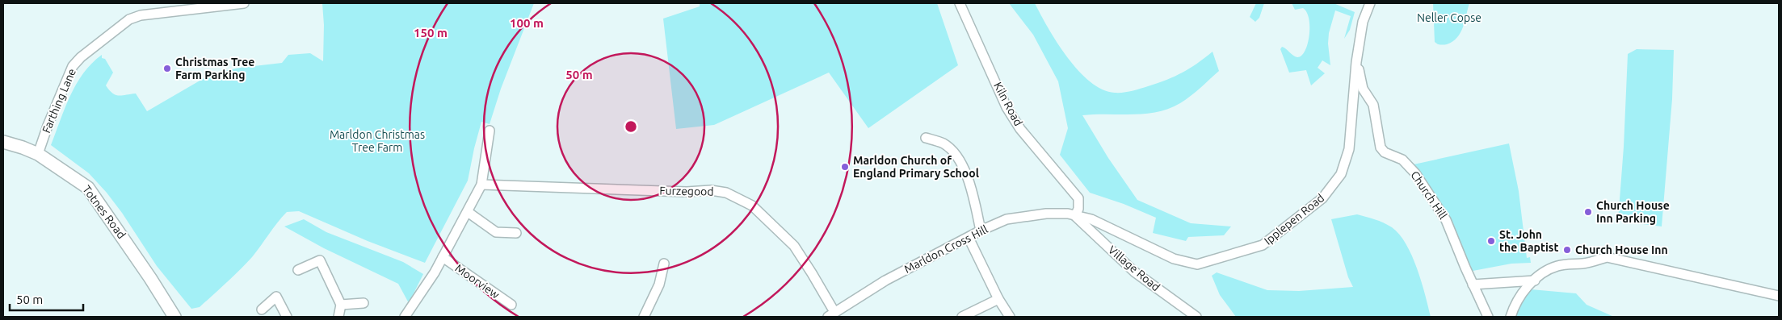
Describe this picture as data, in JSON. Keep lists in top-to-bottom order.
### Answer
{
  "streets": {
    "street": [
      "Farthing Lane",
      "Kiln Road",
      "Furzegood",
      "Church Hill",
      "Totnes Road",
      "Ipplepen Road",
      "Marldon Cross Hill",
      "Village Road",
      "Moorview"
    ]
  },
  "crossings": [
    ["Farthing Lane", "Totnes Road"],
    ["Kiln Road", "Ipplepen Road"],
    ["Kiln Road", "Marldon Cross Hill"],
    ["Kiln Road", "Village Road"],
    ["Furzegood", "Marldon Cross Hill"],
    ["Furzegood", "Moorview"],
    ["Church Hill", "Ipplepen Road"],
    ["Ipplepen Road", "Marldon Cross Hill"],
    ["Ipplepen Road", "Village Road"],
    ["Marldon Cross Hill", "Village Road"]
  ],
  "parks": ["Neller Copse", "Marldon Christmas Tree Farm"],
  "places": [
    "Christmas Tree Farm Parking",
    "Marldon Church of England Primary School",
    "Church House Inn Parking",
    "St. John the Baptist",
    "Church House Inn"
  ],
  "scale_bar": "50 m",
  "rings": ["100 m", "150 m", "50 m"]
}
